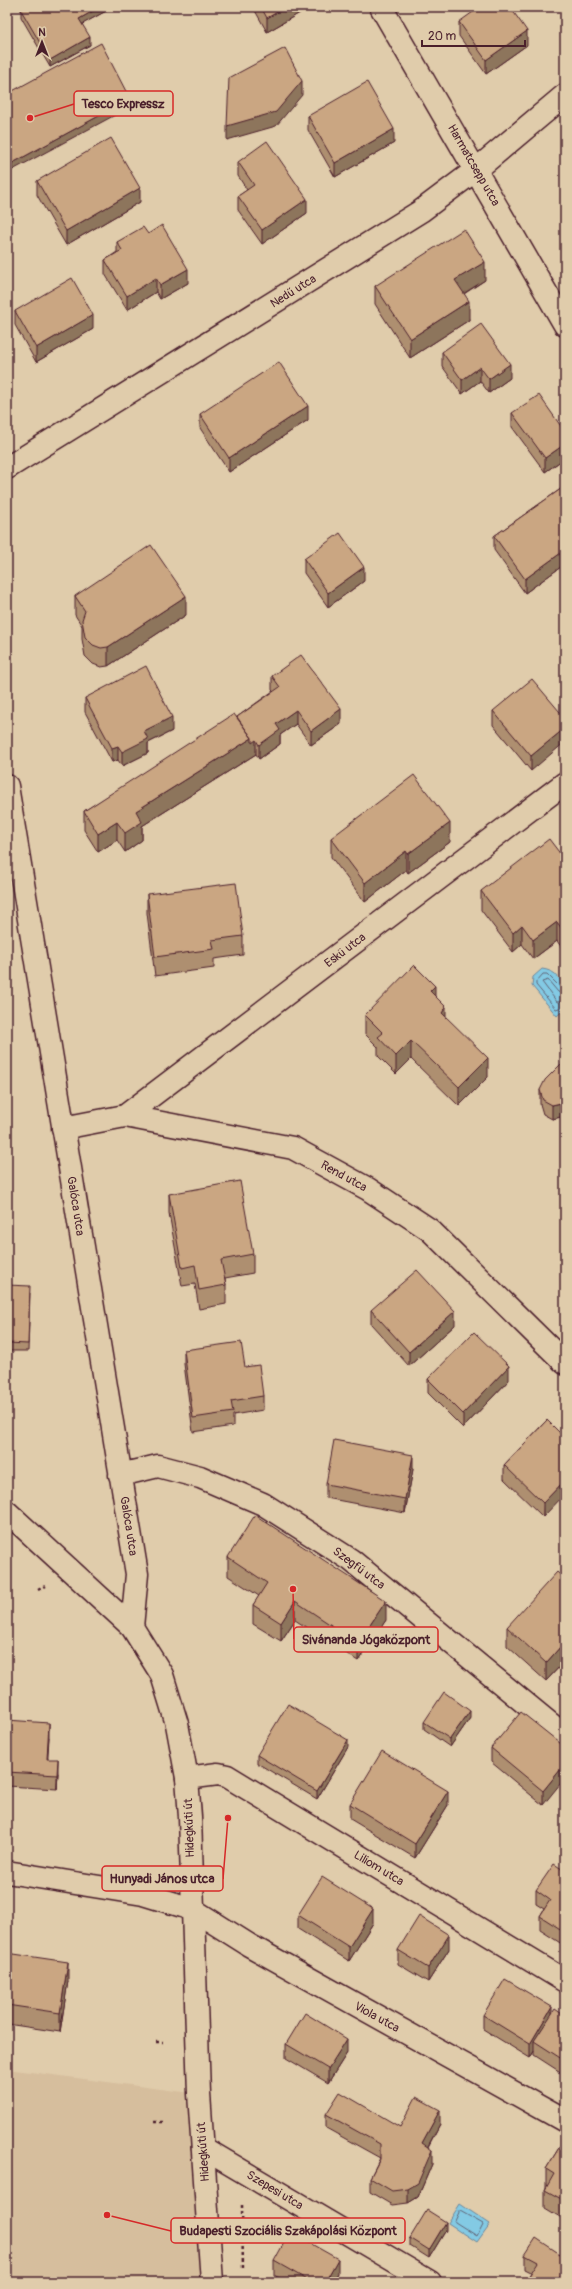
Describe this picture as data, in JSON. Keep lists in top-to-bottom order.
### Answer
{
  "streets": {
    "street": [
      "Harmatcsepp utca",
      "Nedű utca",
      "Eskü utca",
      "Rend utca",
      "Galóca utca",
      "Szegfű utca",
      "Hidegkúti út",
      "Liliom utca",
      "Viola utca",
      "Szepesi utca"
    ]
  },
  "crossings": [
    ["Harmatcsepp utca", "Nedű utca"],
    ["Eskü utca", "Rend utca"],
    ["Rend utca", "Galóca utca"],
    ["Galóca utca", "Szegfű utca"],
    ["Galóca utca", "Hidegkúti út"],
    ["Hidegkúti út", "Liliom utca"],
    ["Hidegkúti út", "Viola utca"],
    ["Hidegkúti út", "Szepesi utca"]
  ],
  "places": [
    "Tesco Expressz",
    "Sivánanda Jógaközpont",
    "Hunyadi János utca",
    "Budapesti Szociális Szakápolási Központ"
  ],
  "scale_bar": "20 m",
  "north": "top"
}
